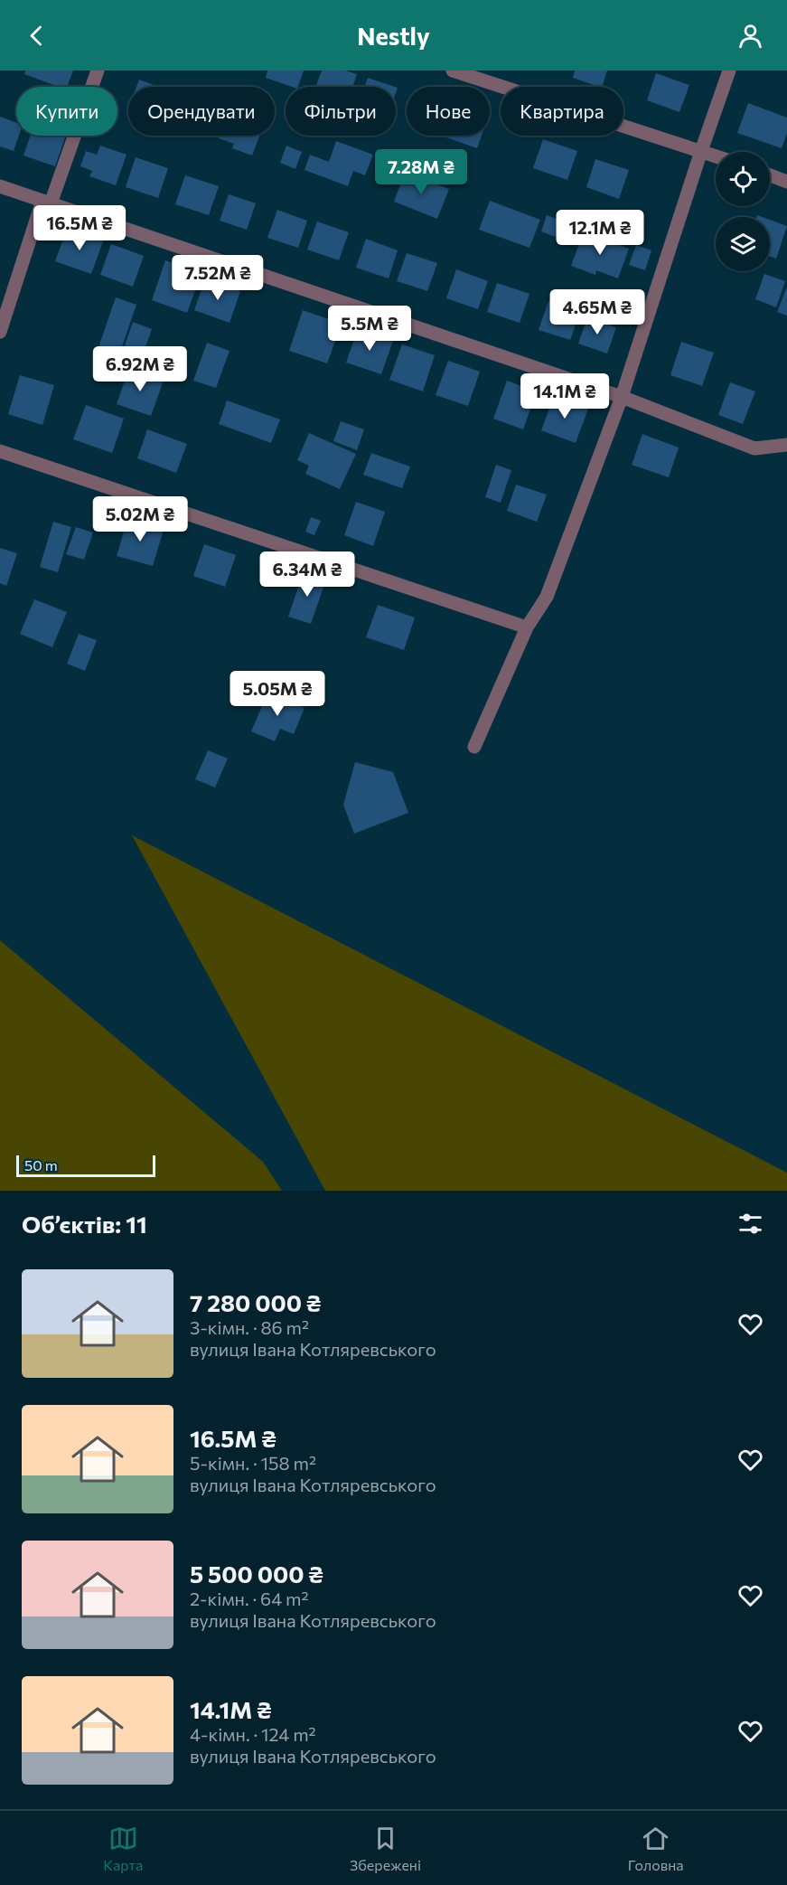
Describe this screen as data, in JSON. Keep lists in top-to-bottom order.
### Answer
{
  "scale_bar": "50 m",
  "page": {
    "header": "Nestly",
    "chip": [
      "Купити",
      "Орендувати",
      "Фільтри",
      "Нове",
      "Квартира"
    ],
    "price": [
      "7.28M ₴",
      "16.5M ₴",
      "12.1M ₴",
      "7.52M ₴",
      "4.65M ₴",
      "5.5M ₴",
      "6.92M ₴",
      "14.1M ₴",
      "5.02M ₴",
      "6.34M ₴",
      "5.05M ₴"
    ],
    "scale": "50 m",
    "heading": "Об’єктів: 11",
    "list": [
      {
        "name": "7 280 000 ₴",
        "note": "3-кімн. · 86 m² · вулиця Івана Котляревського"
      },
      {
        "name": "16.5M ₴",
        "note": "5-кімн. · 158 m² · вулиця Івана Котляревського"
      },
      {
        "name": "5 500 000 ₴",
        "note": "2-кімн. · 64 m² · вулиця Івана Котляревського"
      },
      {
        "name": "14.1M ₴",
        "note": "4-кімн. · 124 m² · вулиця Івана Котляревського"
      }
    ],
    "tabs": ["Карта", "Збережені", "Головна"]
  }
}
